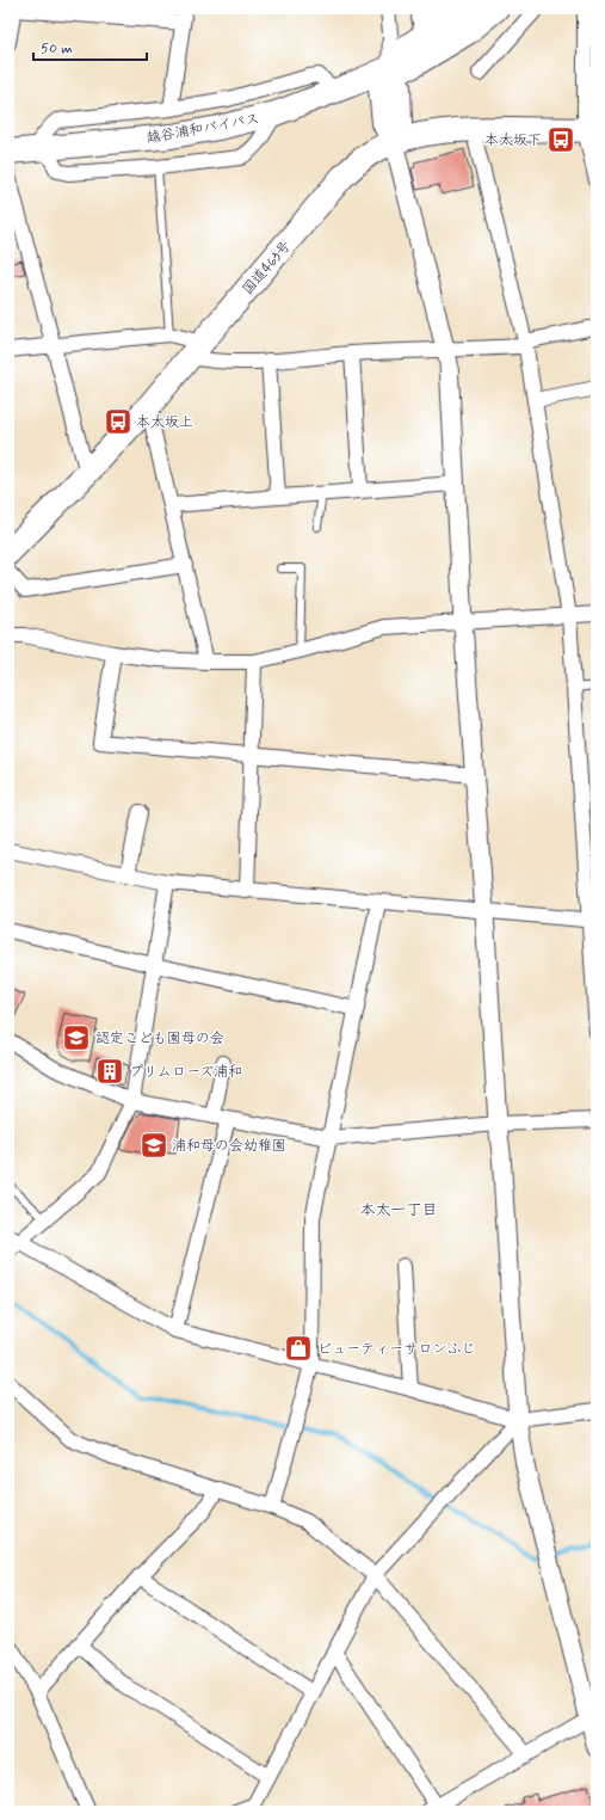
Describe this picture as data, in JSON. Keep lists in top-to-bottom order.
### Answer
{
  "streets": {
    "highway": ["越谷浦和バイパス", "国道463号"]
  },
  "districts": ["本太一丁目"],
  "places": {
    "bus stop": ["本太坂下", "本太坂上"],
    "school or university": ["認定こども園母の会", "浦和母の会幼稚園"],
    "building": ["プリムローズ浦和"],
    "shop": ["ビューティーサロンふじ"]
  },
  "scale_bar": "50 m"
}
